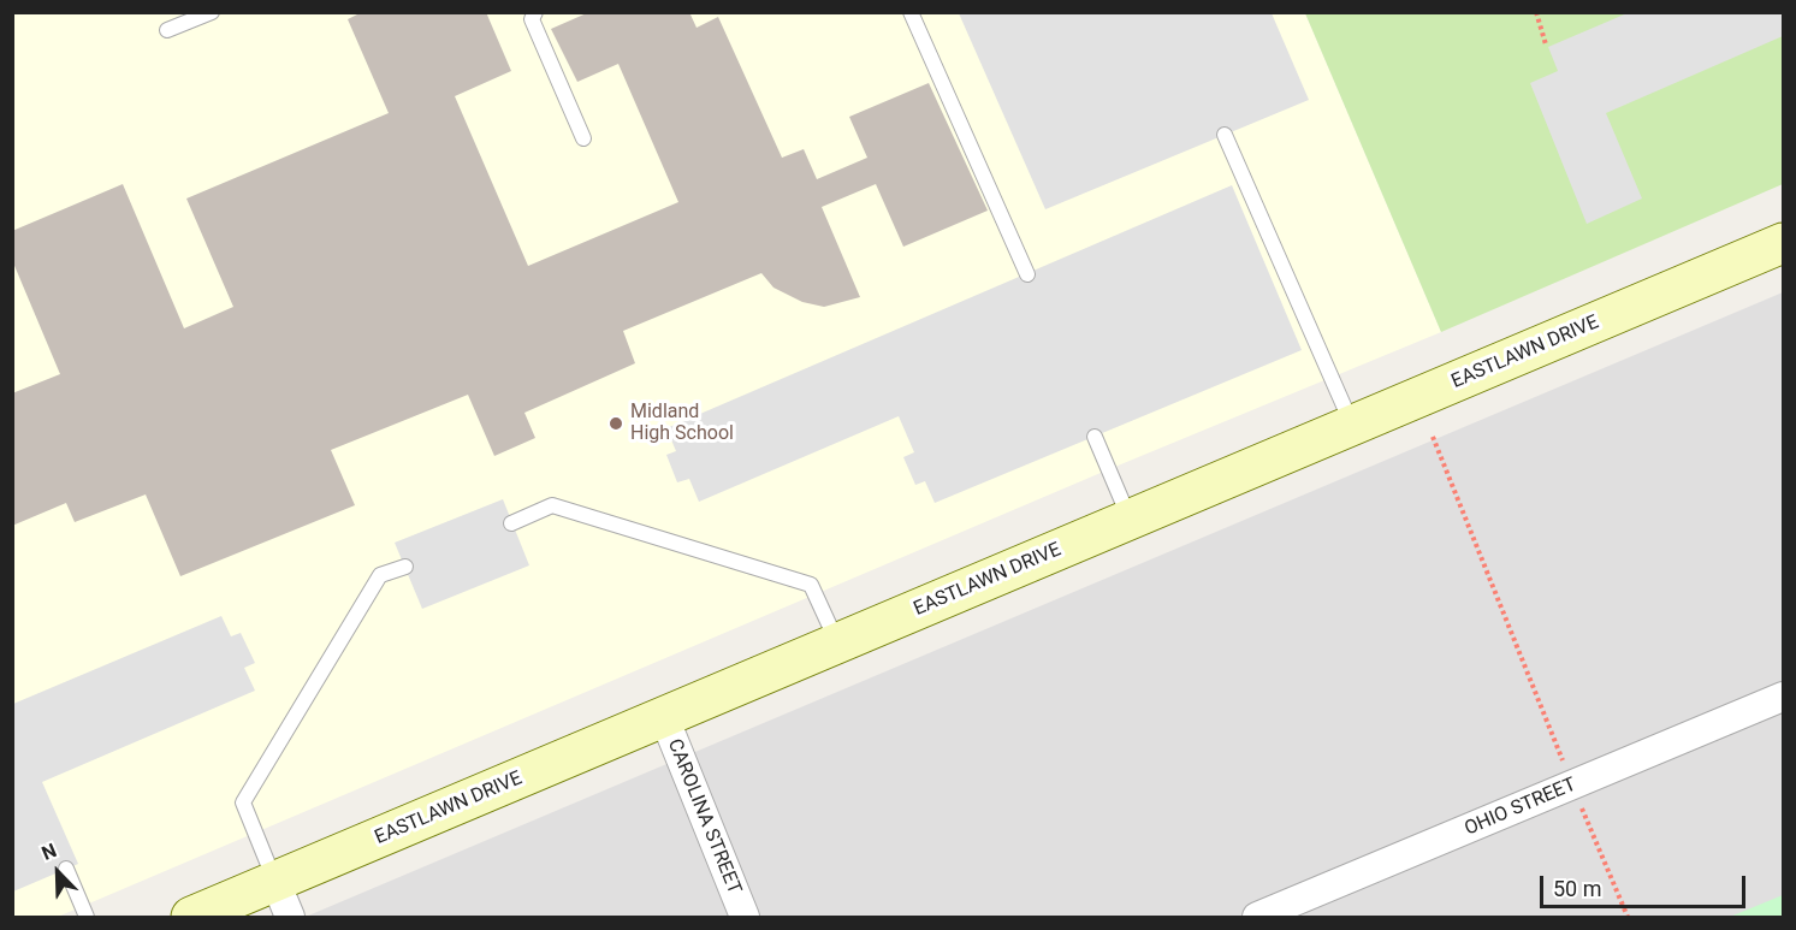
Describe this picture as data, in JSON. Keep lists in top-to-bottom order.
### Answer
{
  "streets": {
    "street": ["EASTLAWN DRIVE", "OHIO STREET", "CAROLINA STREET"]
  },
  "crossings": [
    ["EASTLAWN DRIVE", "CAROLINA STREET"]
  ],
  "places": ["Midland High School"],
  "scale_bar": "50 m",
  "north": "top left"
}
